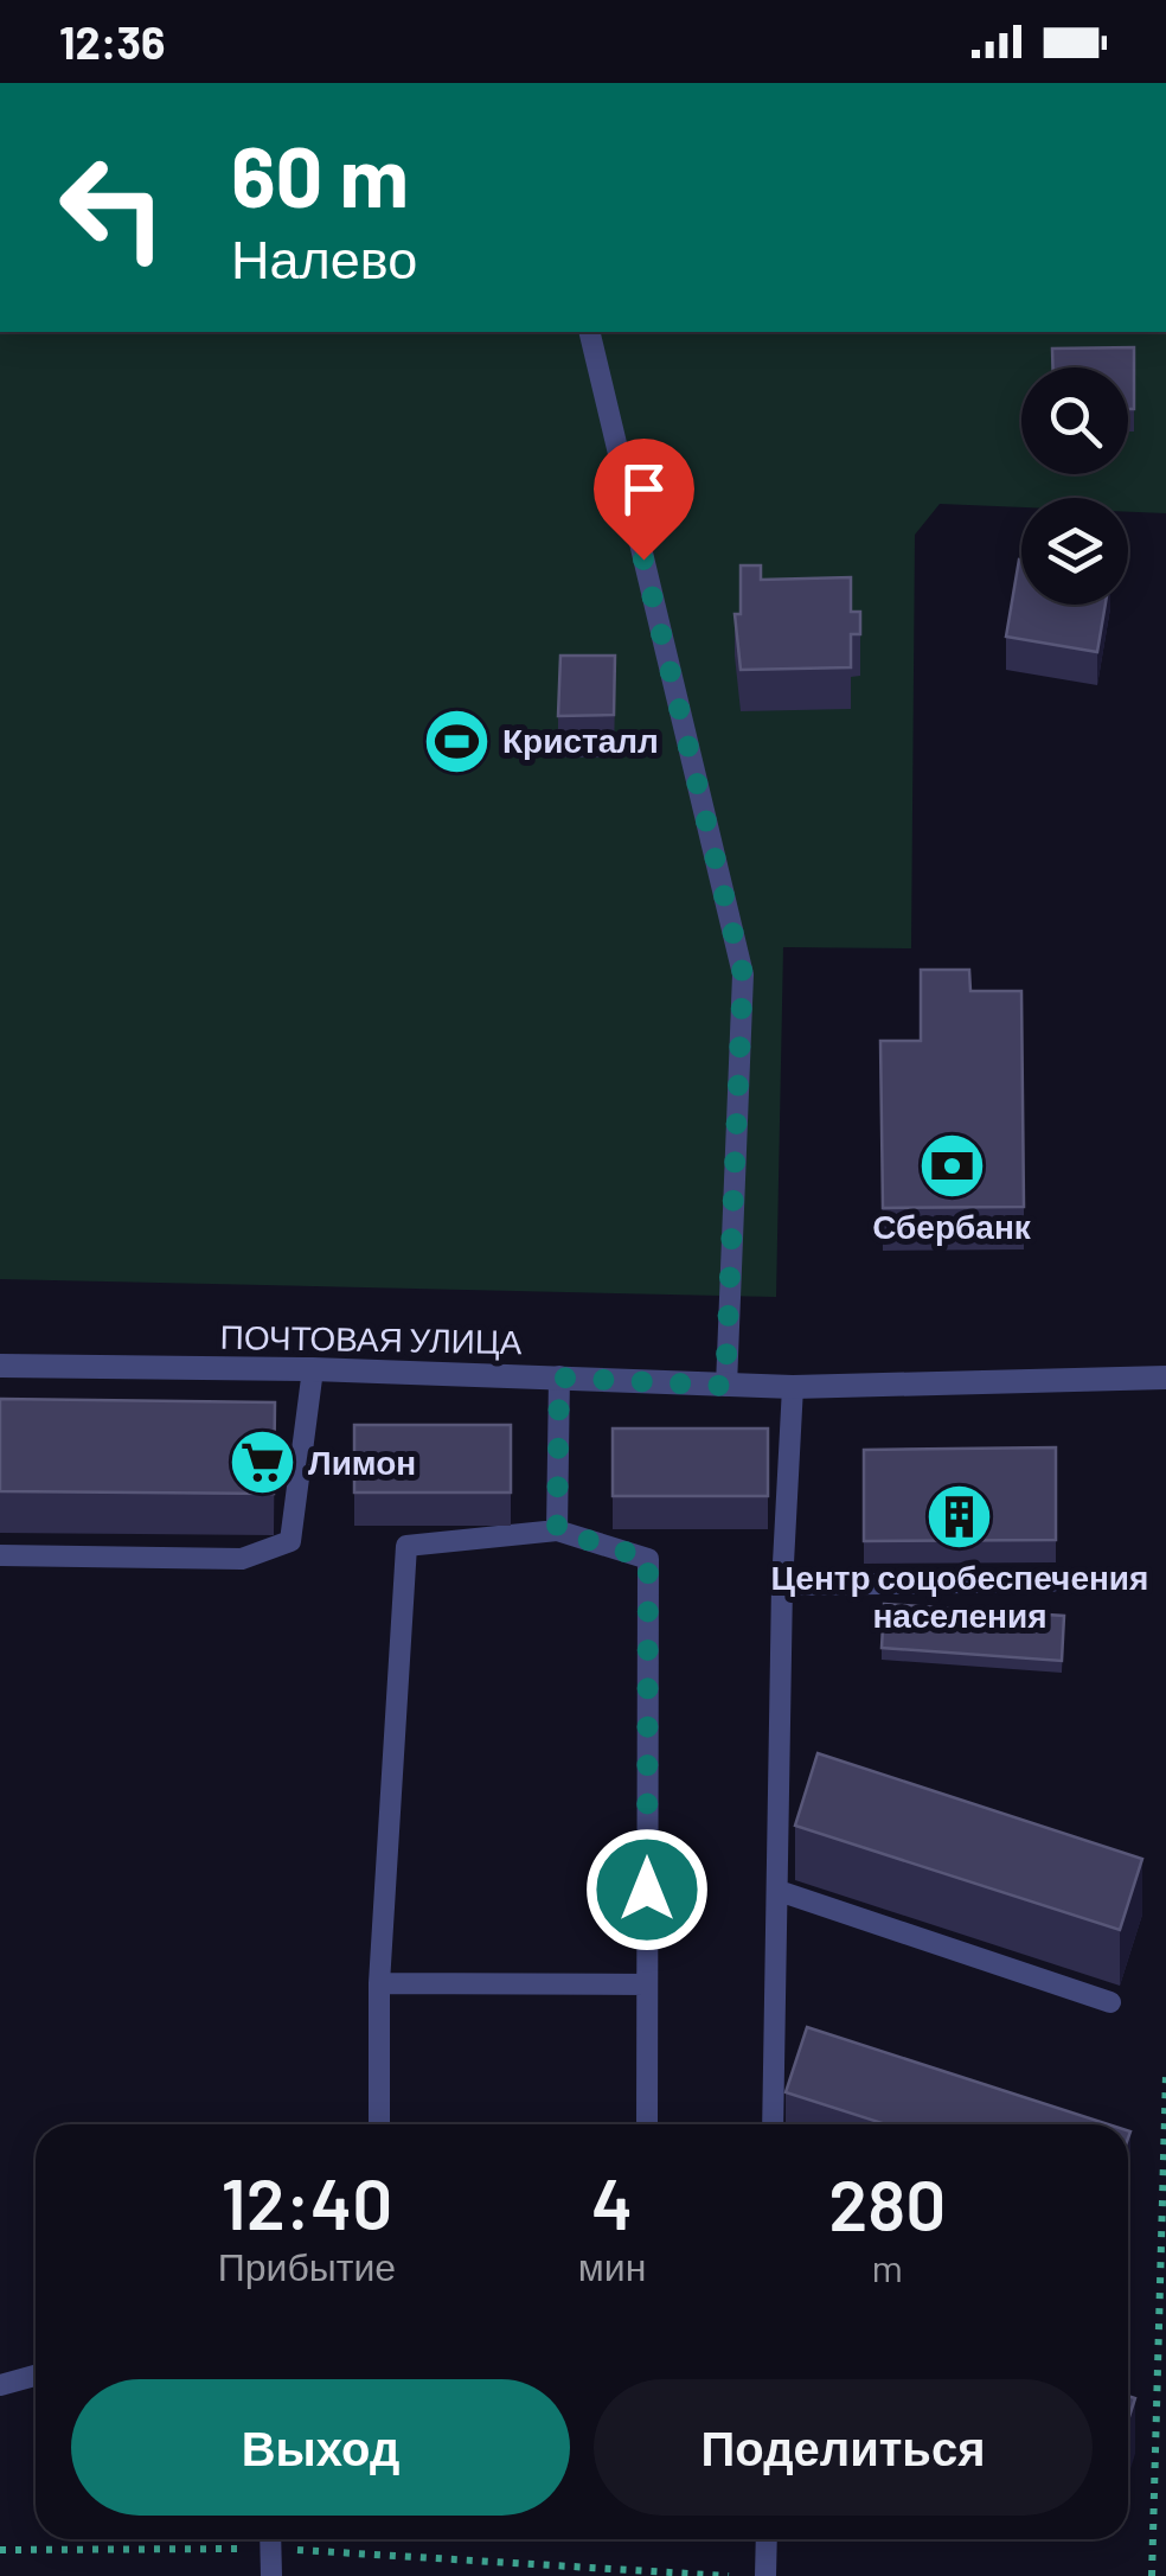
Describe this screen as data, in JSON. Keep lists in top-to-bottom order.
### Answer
{
  "streets": {
    "street": ["ПОЧТОВАЯ УЛИЦА"]
  },
  "places": {
    "sports": ["Кристалл"],
    "bank": ["Сбербанк"],
    "supermarket": ["Лимон"],
    "building": ["Центр соцобеспечения населения"]
  },
  "page": {
    "status": "12:36",
    "turn": ["60 m", "Налево"],
    "eta": [
      "12:40",
      "Прибытие",
      "4",
      "мин",
      "280",
      "m"
    ],
    "buttons": ["Выход", "Поделиться"]
  }
}
